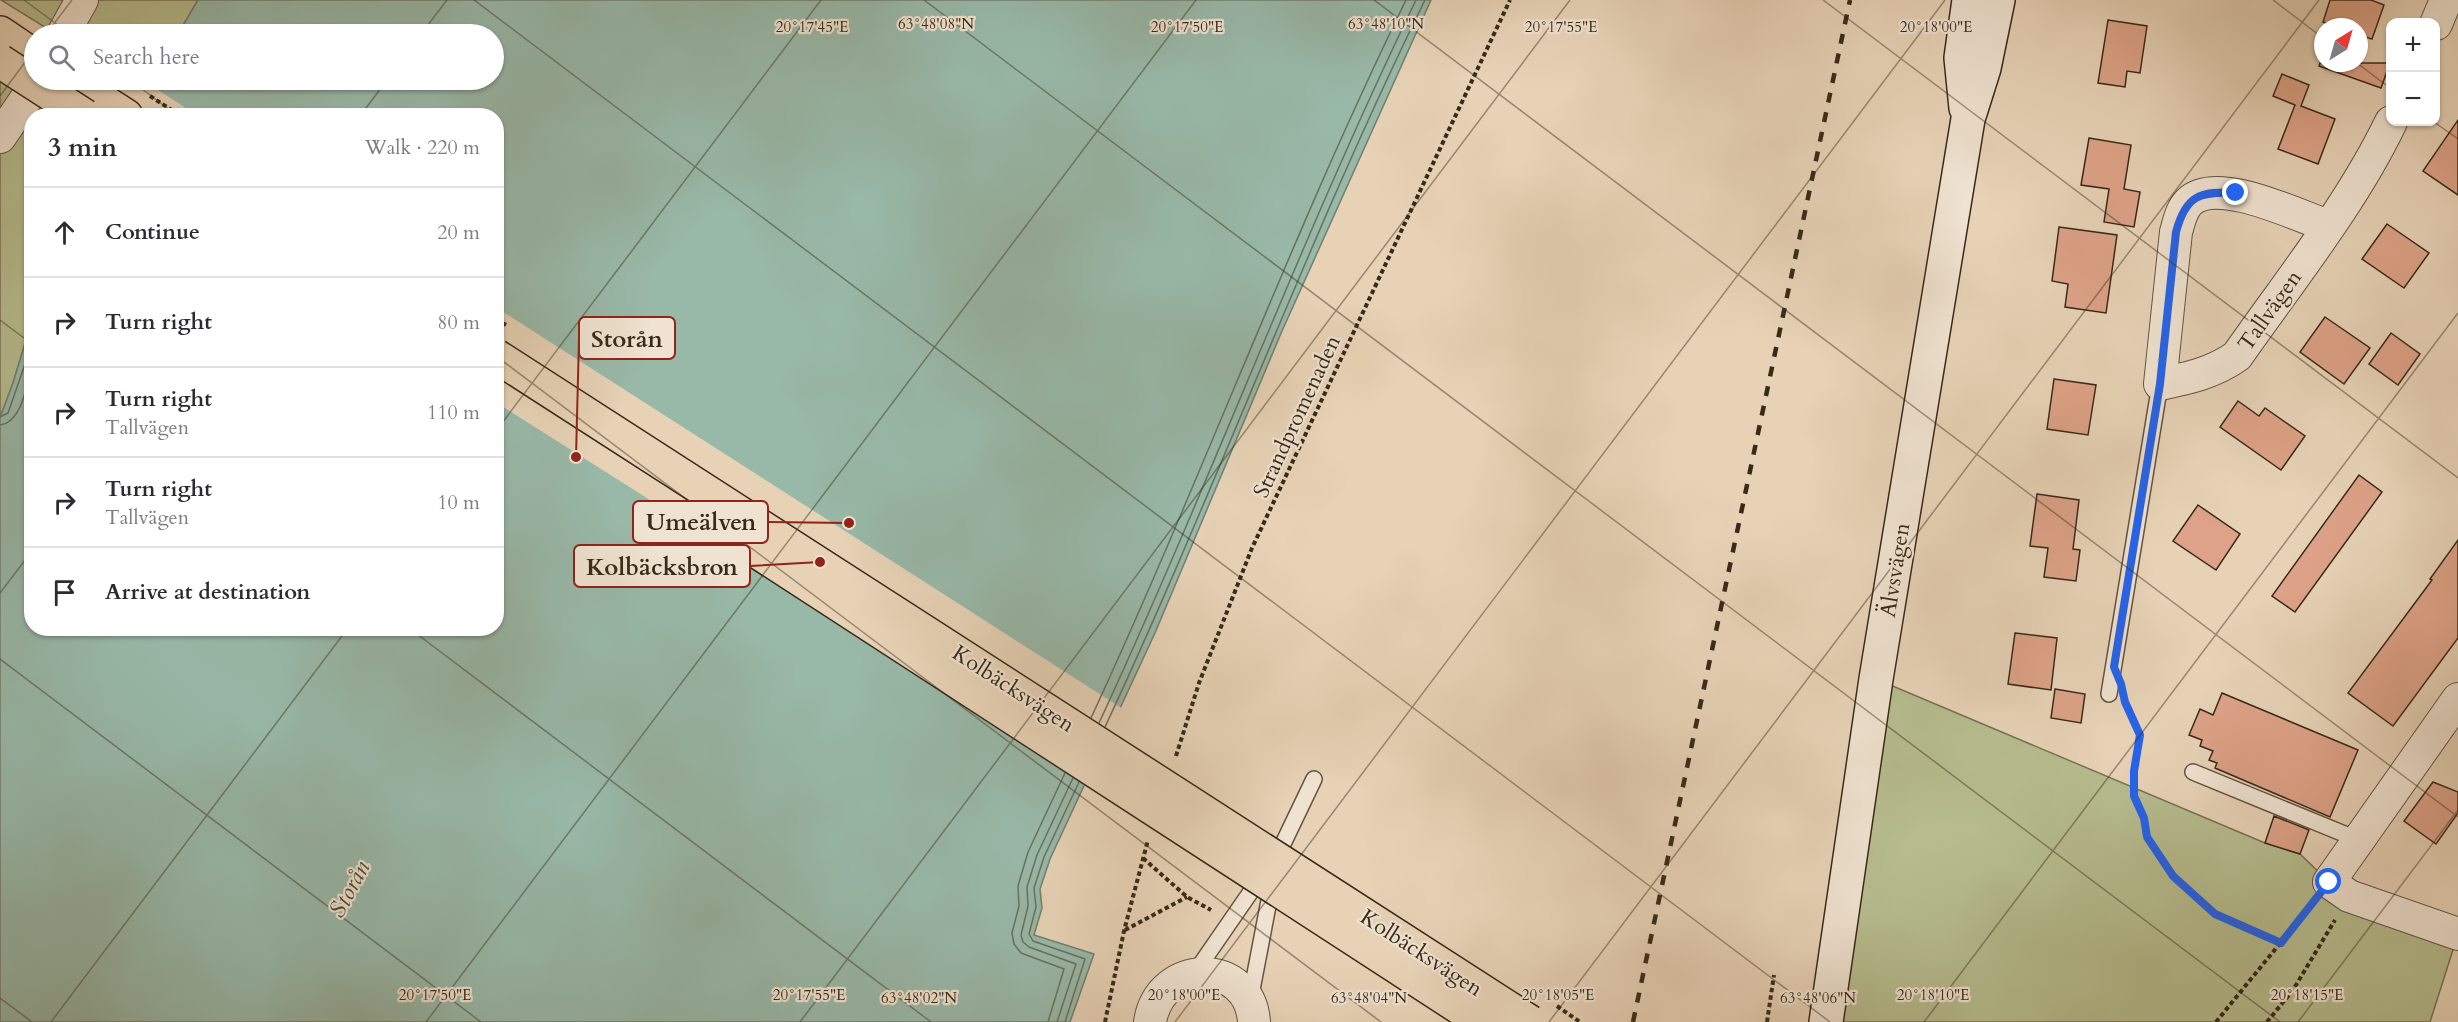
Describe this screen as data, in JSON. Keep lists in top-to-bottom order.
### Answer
{
  "streets": {
    "highway": ["Kolbäcksvägen"],
    "main road": ["Älvsvägen"],
    "street": ["Tallvägen"],
    "path": ["Strandpromenaden"]
  },
  "water": ["Storån"],
  "places": ["Storån", "Umeälven", "Kolbäcksbron"],
  "north": "top right",
  "page": {
    "map_buttons": ["+", "−"],
    "search": "Search here",
    "heading": ["3 min", "Walk · 220 m"],
    "list": [
      ["Continue", "20 m"],
      ["Turn right", "80 m"],
      ["Turn right", "Tallvägen", "110 m"],
      ["Turn right", "Tallvägen", "10 m"],
      "Arrive at destination"
    ]
  },
  "coordinates": [
    "63°48'08\"N",
    "63°48'10\"N",
    "20°17'45\"E",
    "20°17'50\"E",
    "20°17'55\"E",
    "20°18'00\"E",
    "20°18'05\"E",
    "20°18'10\"E",
    "20°18'15\"E",
    "63°48'02\"N",
    "63°48'04\"N",
    "63°48'06\"N"
  ]
}
